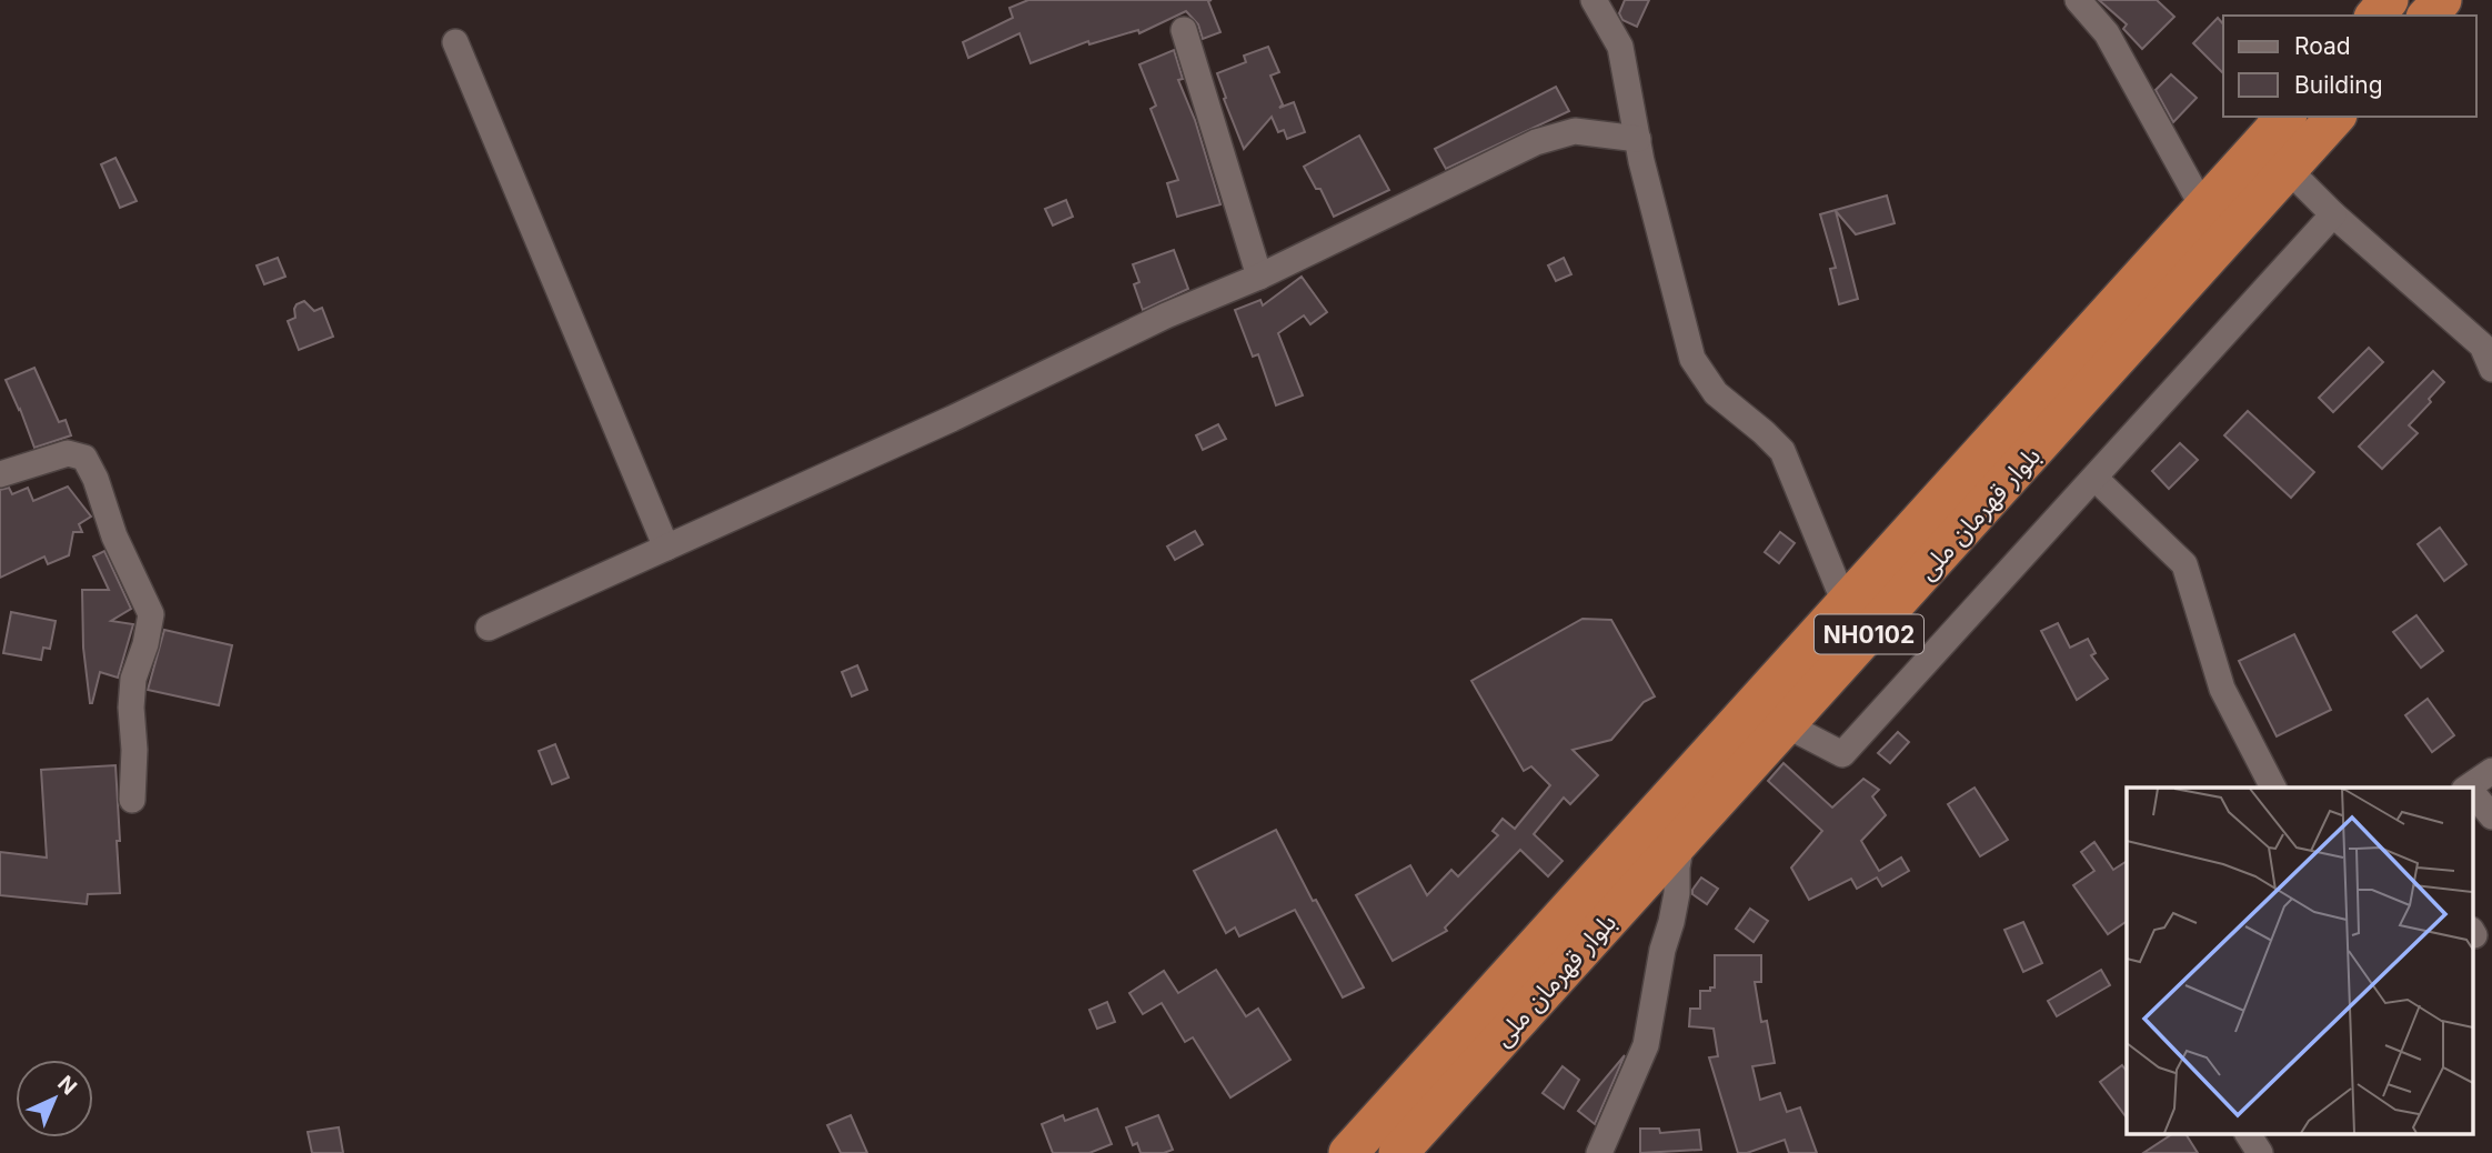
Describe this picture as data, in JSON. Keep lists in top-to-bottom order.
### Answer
{
  "streets": {
    "highway": ["بلوار قهرمان ملی", "NH0102"]
  },
  "legend": ["Road", "Building"],
  "north": "top right"
}
